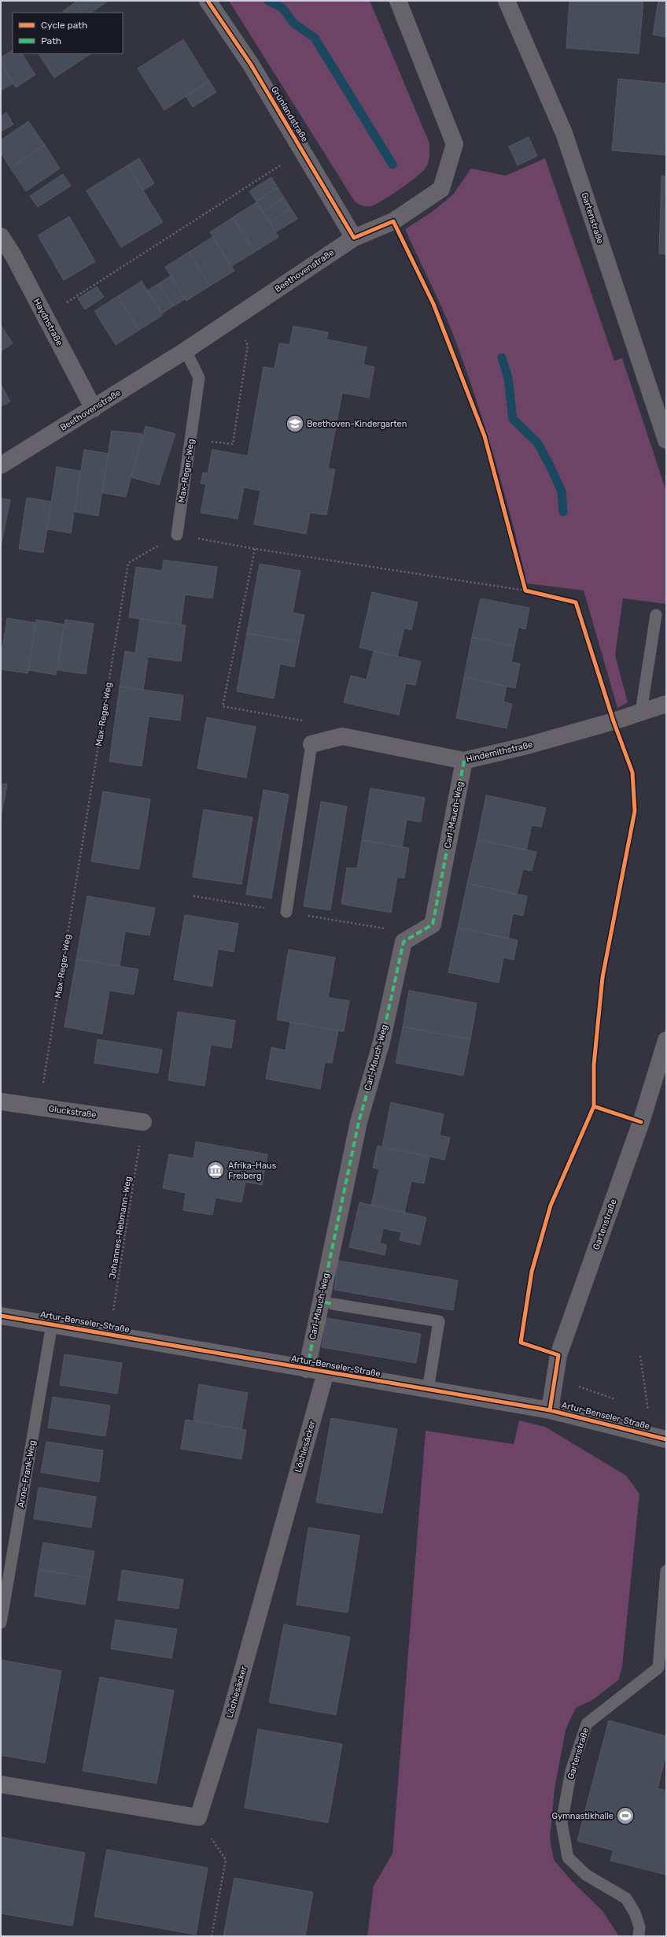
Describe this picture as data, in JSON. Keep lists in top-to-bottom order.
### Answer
{
  "streets": {
    "street": [
      "Grünlandstraße",
      "Gartenstraße",
      "Beethovenstraße",
      "Haydnstraße",
      "Hindemithstraße",
      "Carl-Mauch-Weg",
      "Gluckstraße",
      "Artur-Benseler-Straße",
      "Löchlesäcker"
    ],
    "lane": ["Max-Reger-Weg", "Anne-Frank-Weg"],
    "path": ["Johannes-Rebmann-Weg"]
  },
  "crossings": [
    ["Grünlandstraße", "Beethovenstraße"],
    ["Gartenstraße", "Artur-Benseler-Straße"],
    ["Beethovenstraße", "Haydnstraße"],
    ["Beethovenstraße", "Max-Reger-Weg"],
    ["Max-Reger-Weg", "Gluckstraße"],
    ["Hindemithstraße", "Carl-Mauch-Weg"],
    ["Carl-Mauch-Weg", "Artur-Benseler-Straße"],
    ["Gluckstraße", "Johannes-Rebmann-Weg"],
    ["Johannes-Rebmann-Weg", "Artur-Benseler-Straße"],
    ["Artur-Benseler-Straße", "Löchlesäcker"],
    ["Artur-Benseler-Straße", "Anne-Frank-Weg"]
  ],
  "places": {
    "school or university": ["Beethoven-Kindergarten"],
    "museum": ["Afrika-Haus Freiberg"],
    "sports": ["Gymnastikhalle"]
  },
  "legend": ["Cycle path", "Path"]
}
